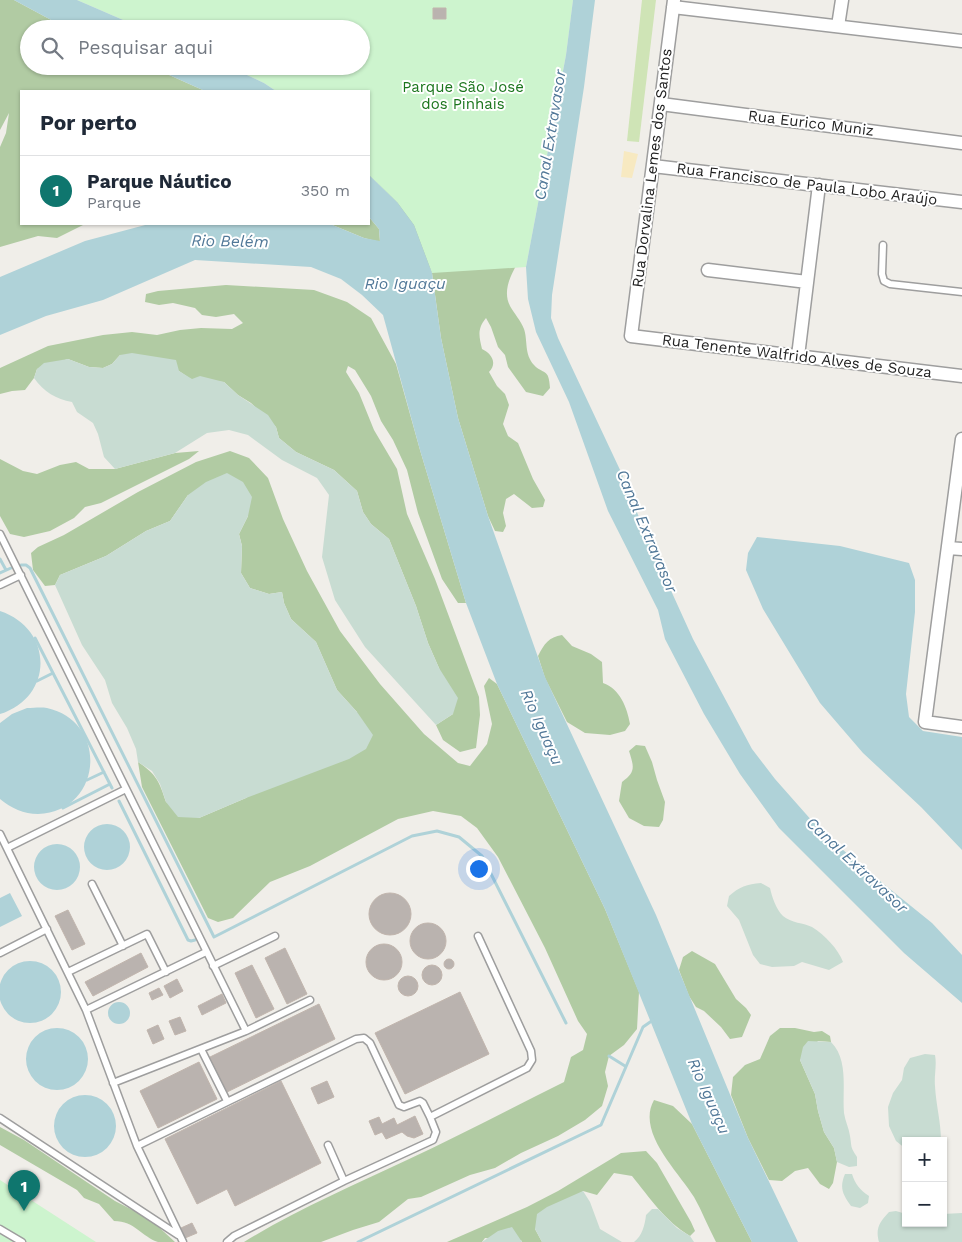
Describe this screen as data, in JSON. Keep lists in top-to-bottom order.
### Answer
{
  "streets": {
    "street": [
      "Rua Eurico Muniz",
      "Rua Dorvalina Lemes dos Santos",
      "Rua Francisco de Paula Lobo Araújo",
      "Rua Tenente Walfrido Alves de Souza"
    ]
  },
  "crossings": [
    ["Rua Eurico Muniz", "Rua Dorvalina Lemes dos Santos"],
    ["Rua Dorvalina Lemes dos Santos", "Rua Francisco de Paula Lobo Araújo"],
    ["Rua Dorvalina Lemes dos Santos", "Rua Tenente Walfrido Alves de Souza"]
  ],
  "water": ["Canal Extravasor", "Rio Belém", "Rio Iguaçu"],
  "parks": ["Parque São José dos Pinhais"],
  "page": {
    "search": "Pesquisar aqui",
    "heading": "Por perto",
    "list": [
      {
        "mark": "1",
        "name": "Parque Náutico",
        "note": "Parque",
        "value": "350 m"
      }
    ],
    "map_buttons": ["+", "−"],
    "pins": "1"
  }
}
